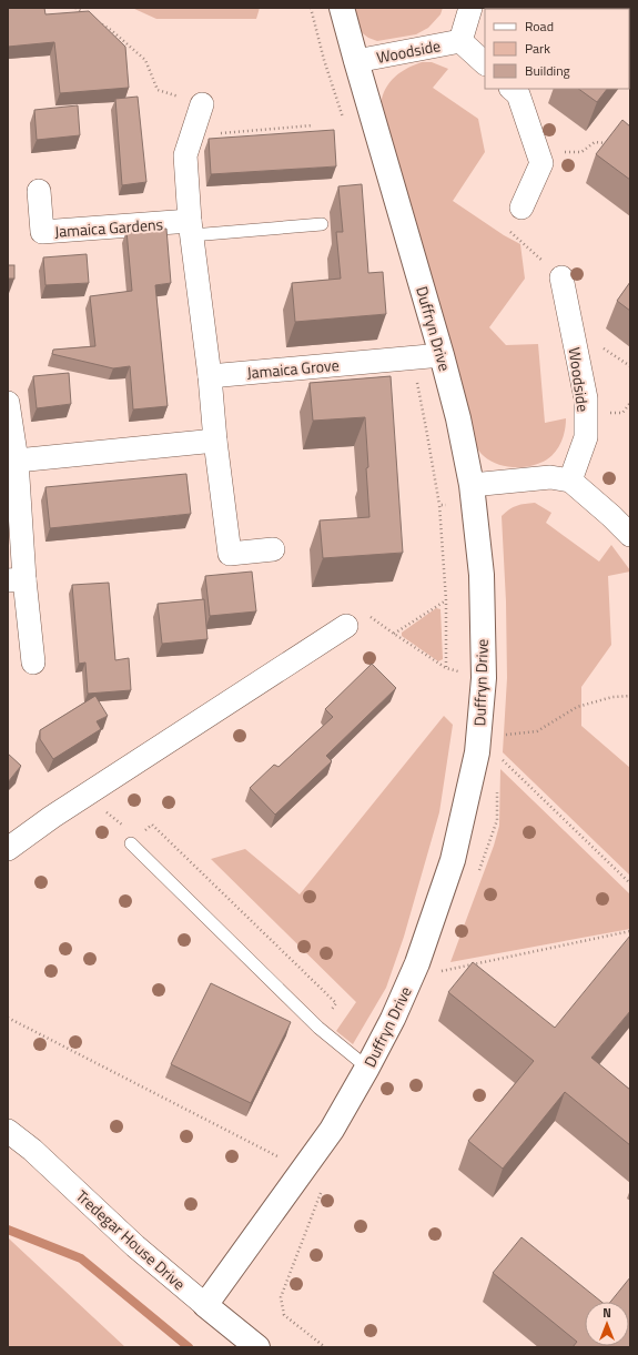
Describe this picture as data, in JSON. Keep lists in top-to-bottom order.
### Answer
{
  "streets": {
    "street": [
      "Woodside",
      "Jamaica Gardens",
      "Duffryn Drive",
      "Jamaica Grove",
      "Tredegar House Drive"
    ]
  },
  "crossings": [
    ["Woodside", "Duffryn Drive"],
    ["Duffryn Drive", "Jamaica Grove"],
    ["Duffryn Drive", "Tredegar House Drive"]
  ],
  "legend": ["Road", "Park", "Building"],
  "north": "top"
}
